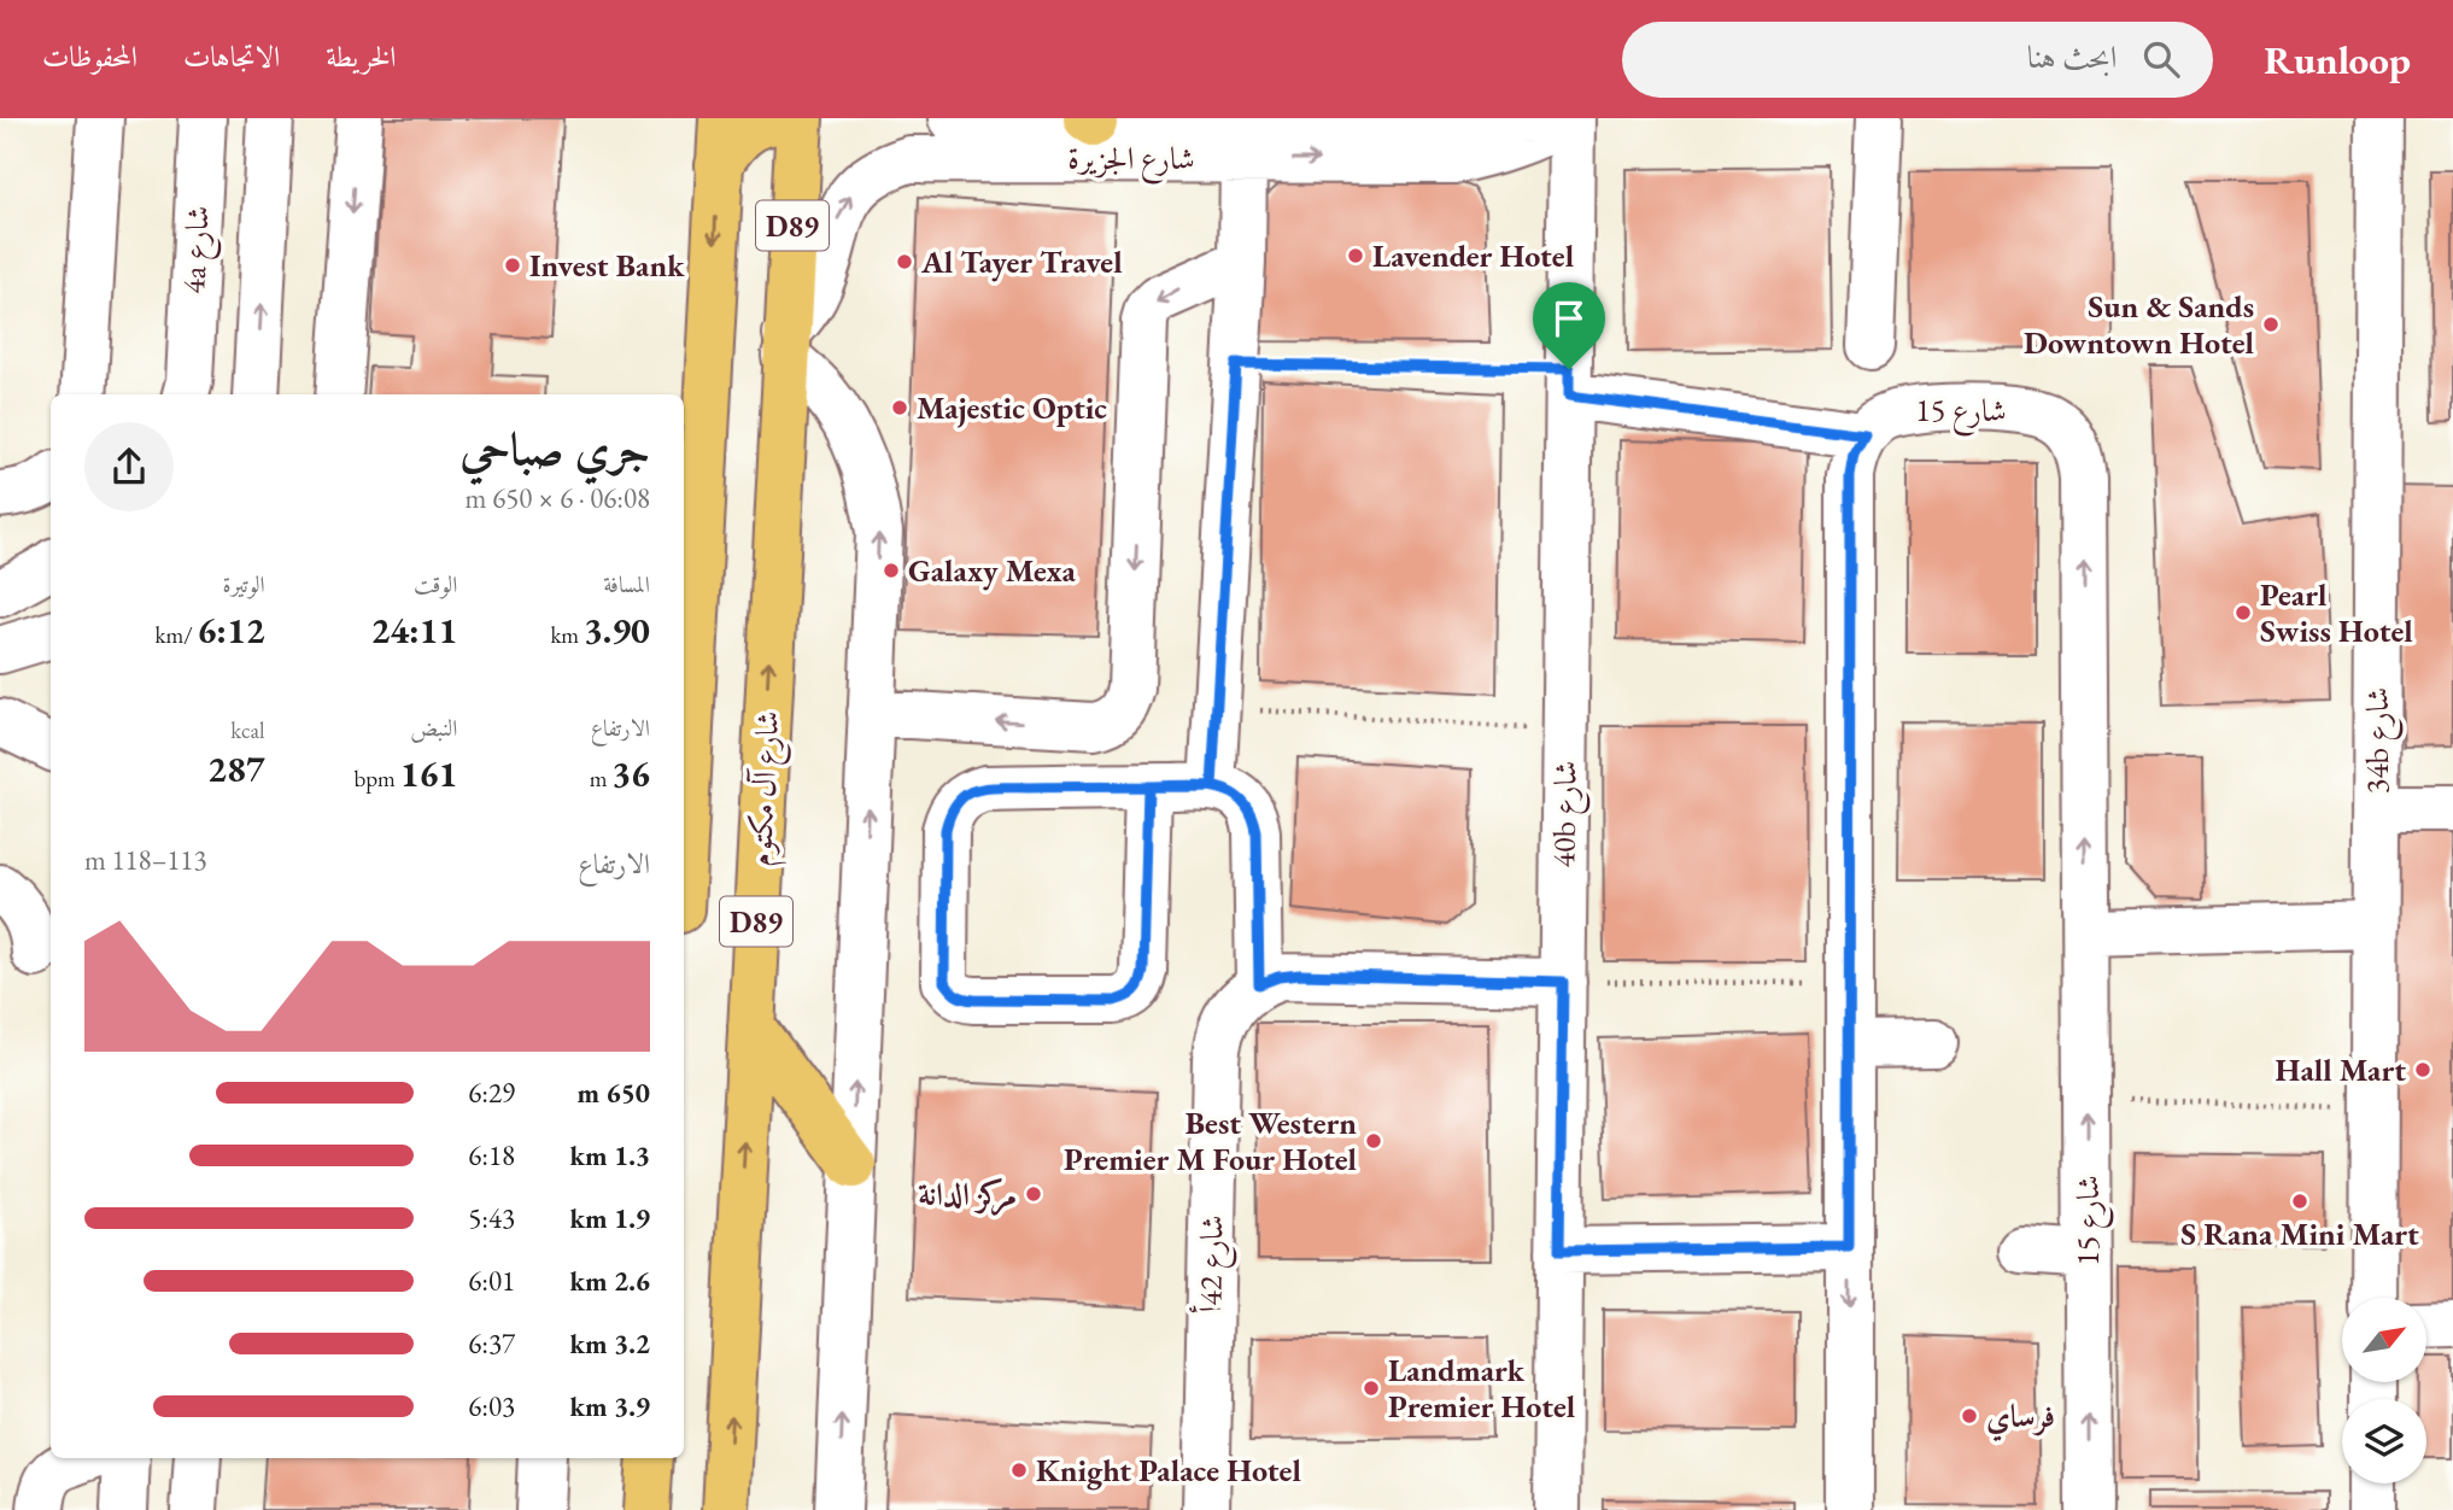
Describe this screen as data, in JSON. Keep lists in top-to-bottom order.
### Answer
{
  "streets": {
    "main road": ["D89", "شارع آل مكتوم"],
    "street": [
      "شارع الجزيرة",
      "4a شارع",
      "شارع 15",
      "34b شارع",
      "40b شارع",
      "شارع 42أ"
    ]
  },
  "crossings": [
    ["شارع الجزيرة", "شارع آل مكتوم"],
    ["شارع الجزيرة", "40b شارع"],
    ["40b شارع", "شارع 42أ"]
  ],
  "places": [
    "Lavender Hotel",
    "Al Tayer Travel",
    "Invest Bank",
    "Sun & Sands Downtown Hotel",
    "Majestic Optic",
    "Galaxy Mexa",
    "Pearl Swiss Hotel",
    "Hall Mart",
    "Best Western Premier M Four Hotel",
    "مركز الدانة",
    "S Rana Mini Mart",
    "Landmark Premier Hotel",
    "فرساي",
    "Knight Palace Hotel"
  ],
  "north": "top right",
  "page": {
    "header": "Runloop",
    "search": "ابحث هنا",
    "nav": ["الخريطة", "الاتجاهات", "المحفوظات"],
    "heading": ["جري صباحي", "06:08 · 6 × 650 m"],
    "stats": [
      ["المسافة", "3.90 km"],
      ["الوقت", "24:11"],
      ["الوتيرة", "6:12 /km"],
      ["الارتفاع", "36 m"],
      ["النبض", "161 bpm"],
      ["kcal", "287"]
    ],
    "chart": ["الارتفاع", "113–118 m"],
    "list": [
      {
        "name": "650 m",
        "note": "6:29"
      },
      {
        "name": "1.3 km",
        "note": "6:18"
      },
      {
        "name": "1.9 km",
        "note": "5:43"
      },
      {
        "name": "2.6 km",
        "note": "6:01"
      },
      {
        "name": "3.2 km",
        "note": "6:37"
      },
      {
        "name": "3.9 km",
        "note": "6:03"
      }
    ]
  }
}
